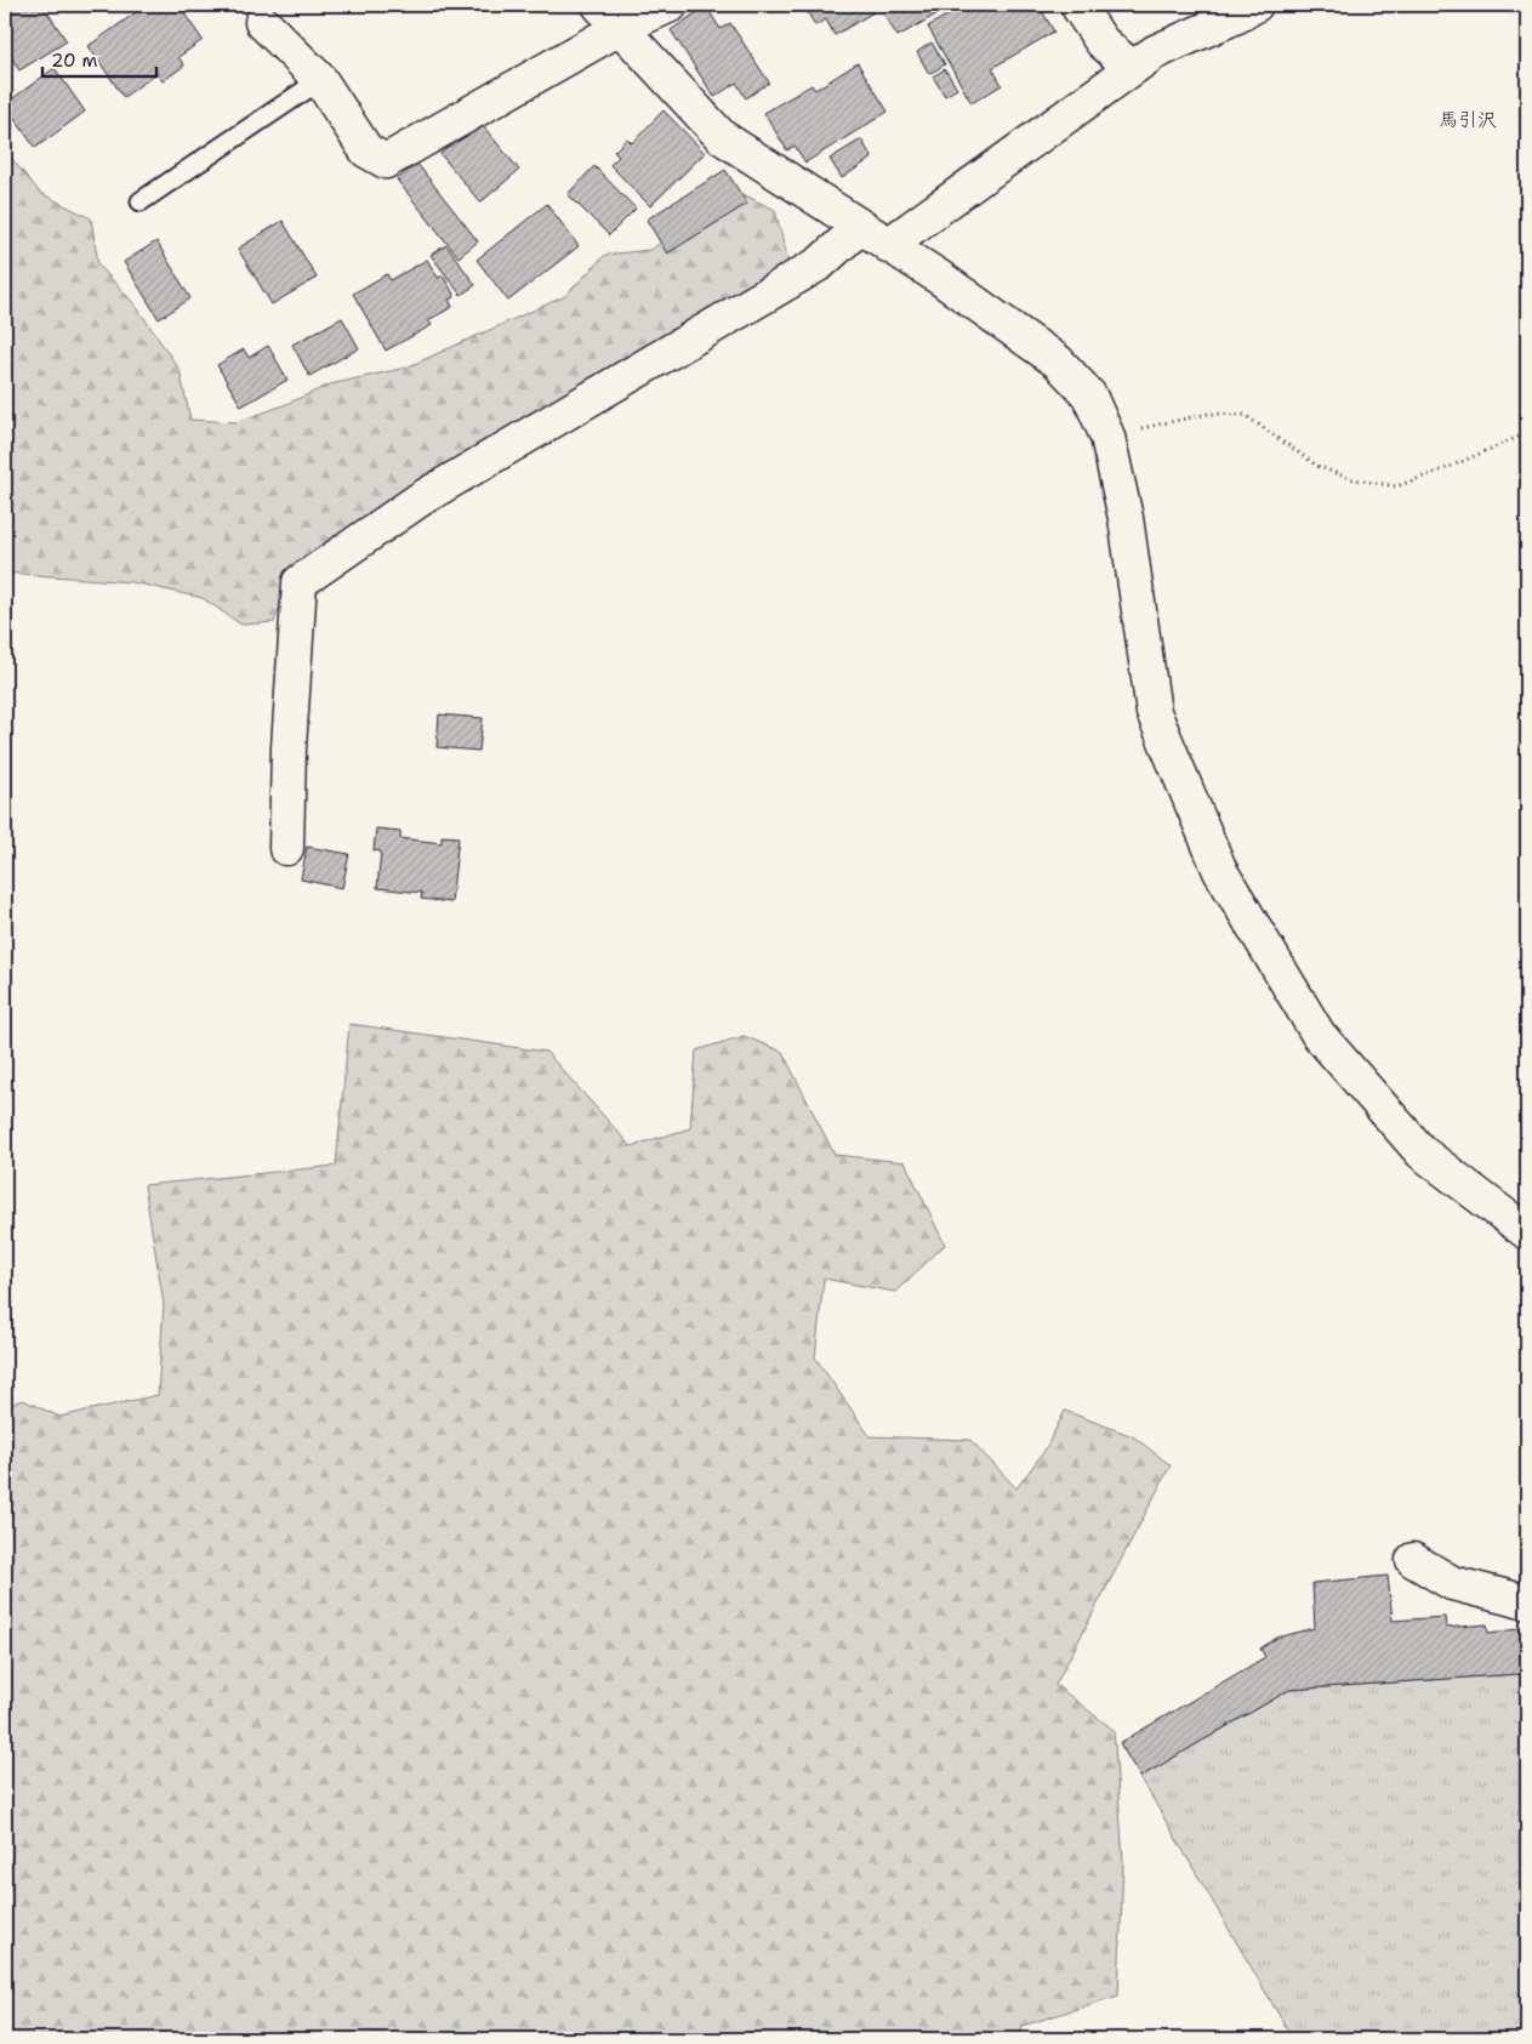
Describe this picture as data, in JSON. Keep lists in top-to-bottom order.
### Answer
{
  "districts": ["馬引沢"],
  "scale_bar": "20 m"
}
